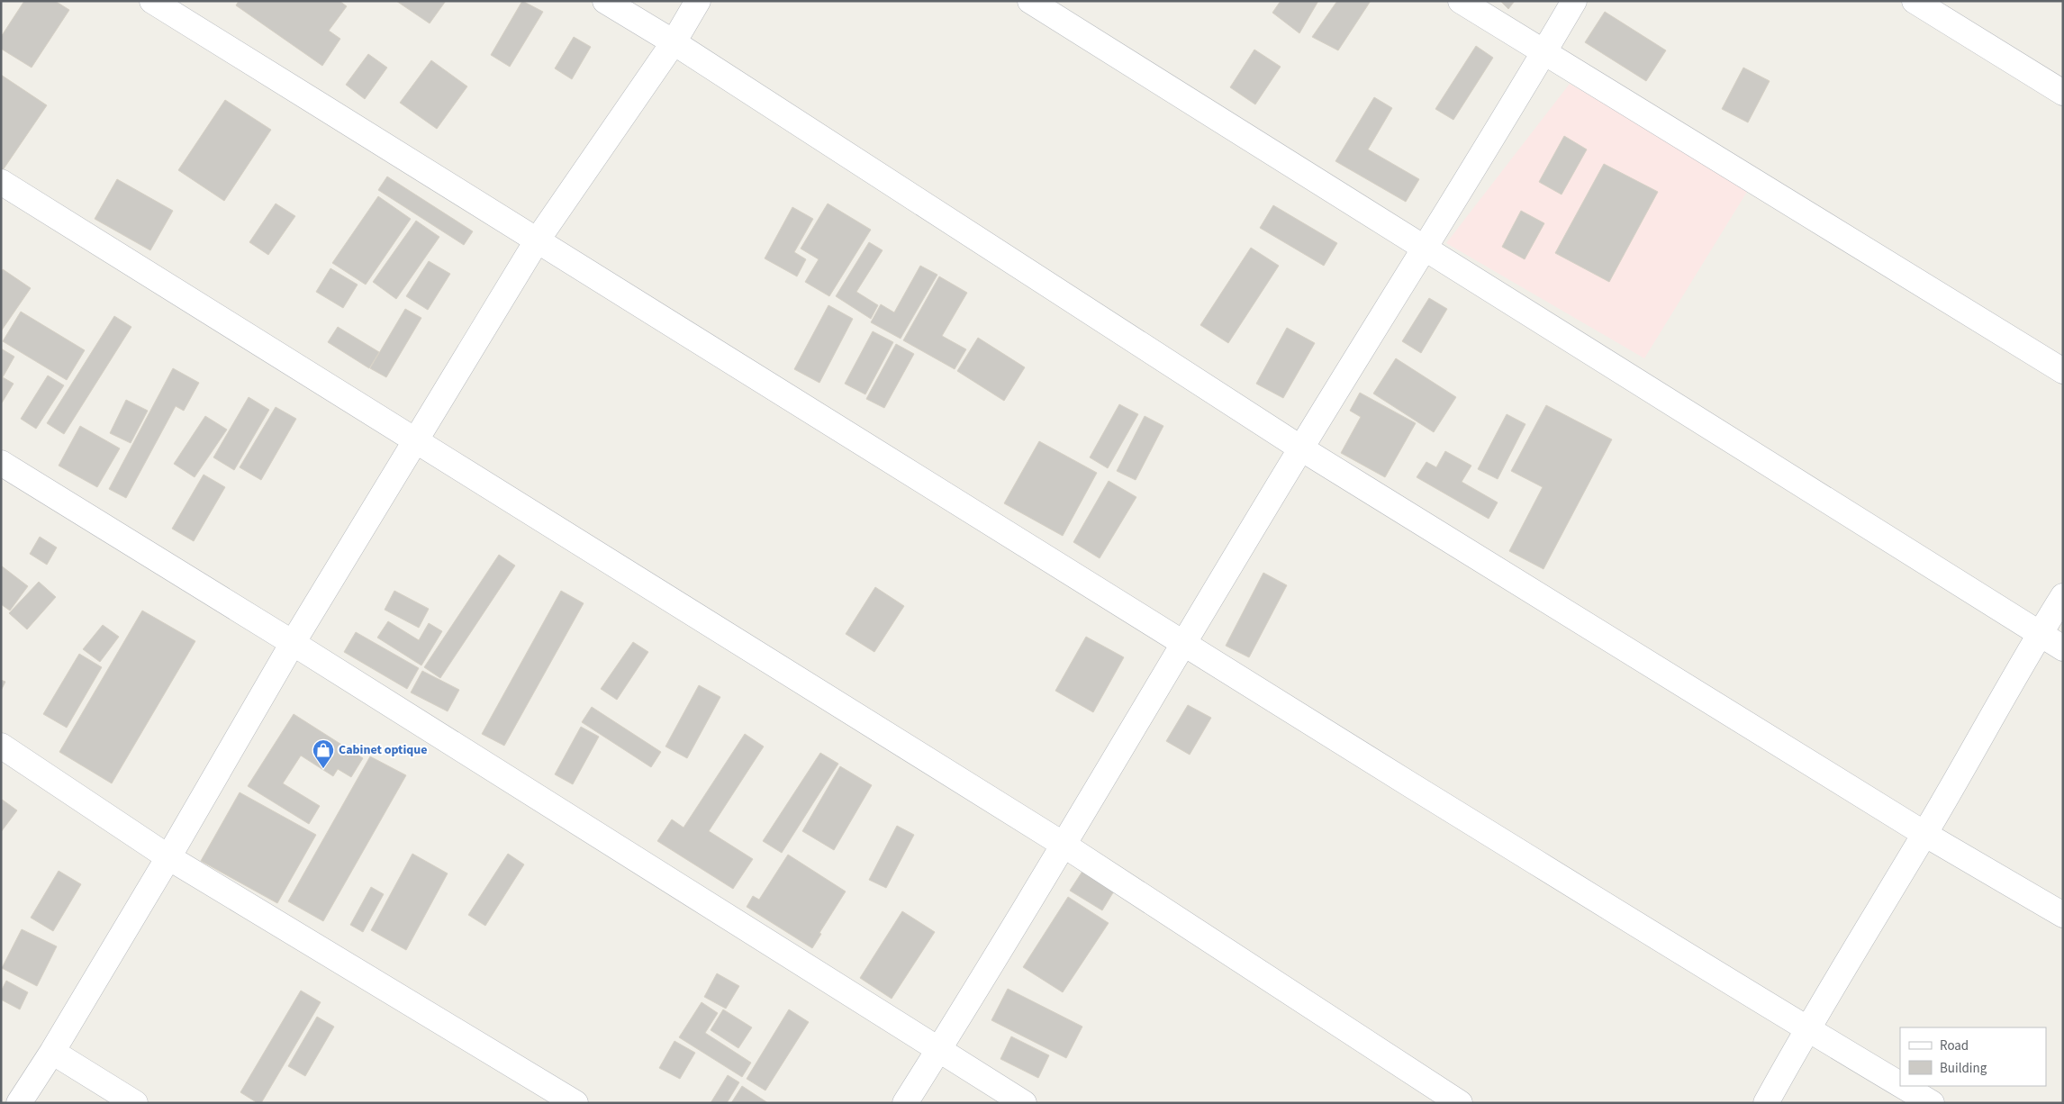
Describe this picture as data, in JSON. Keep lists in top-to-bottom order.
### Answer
{
  "places": {
    "shop": ["Cabinet optique"]
  },
  "legend": ["Road", "Building"]
}
